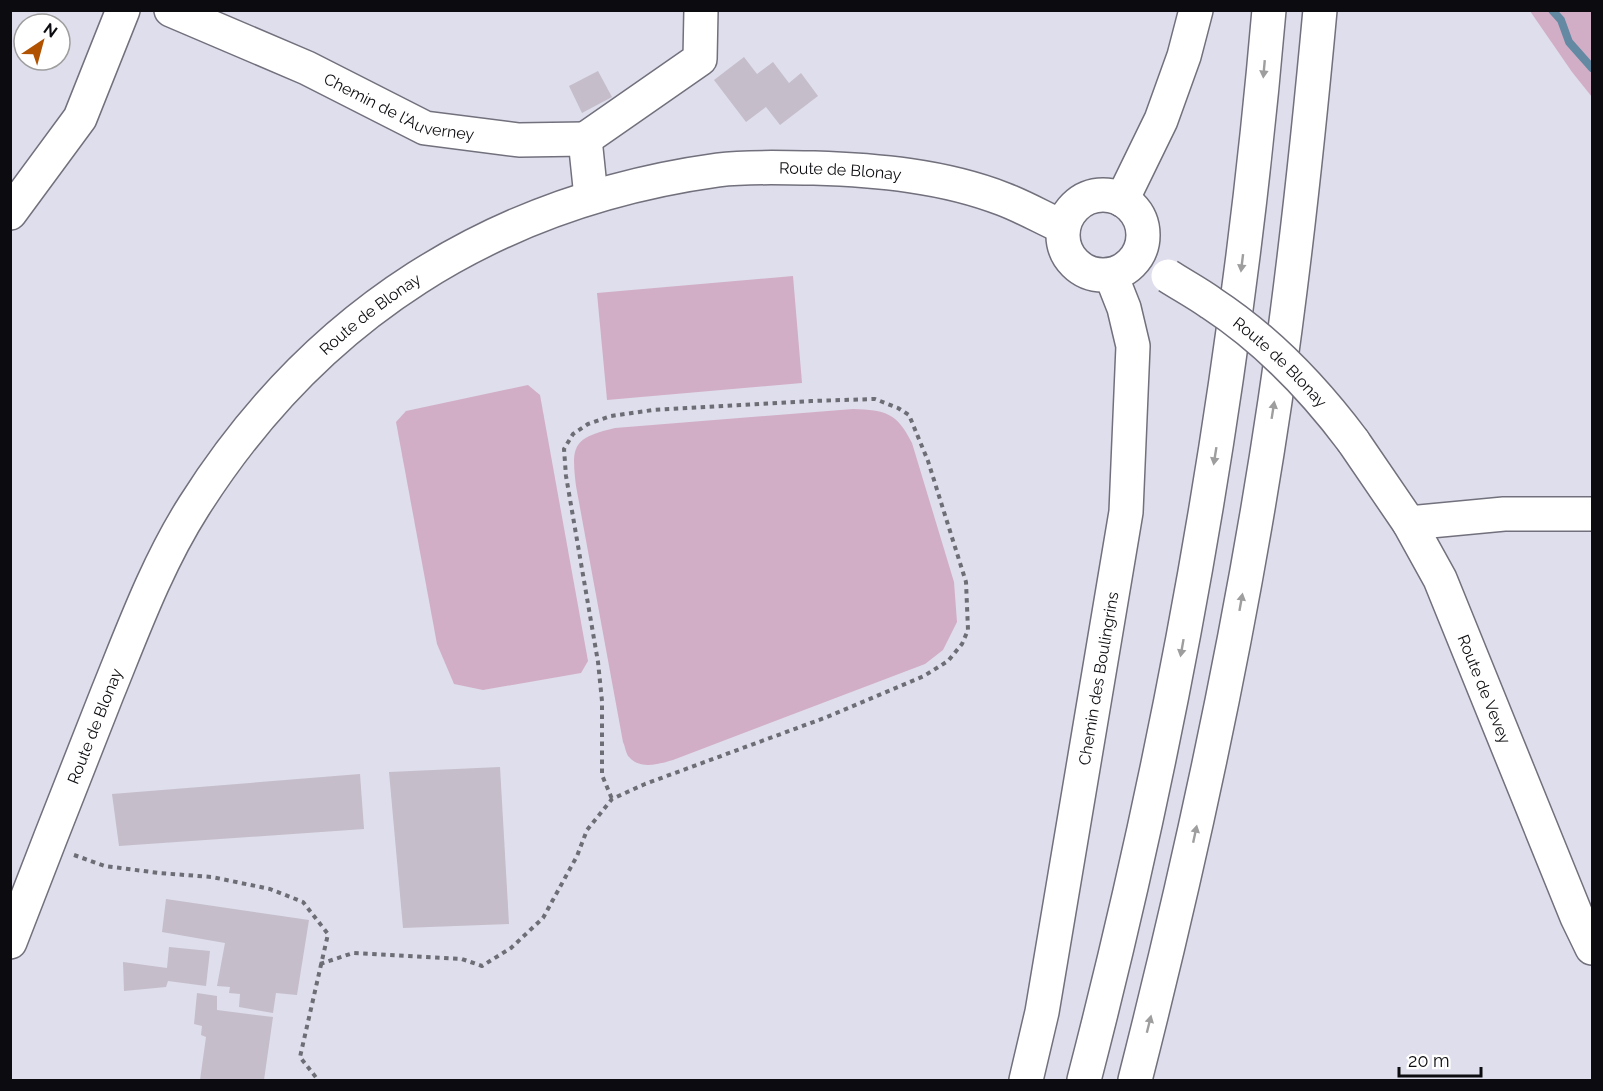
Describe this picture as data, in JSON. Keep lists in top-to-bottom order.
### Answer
{
  "streets": {
    "main road": [
      "Chemin de l'Auverney",
      "Route de Blonay",
      "Chemin des Boulingrins",
      "Route de Vevey"
    ]
  },
  "crossings": [
    ["Route de Blonay", "Chemin des Boulingrins"],
    ["Route de Blonay", "Route de Vevey"]
  ],
  "scale_bar": "20 m",
  "north": "top right"
}
